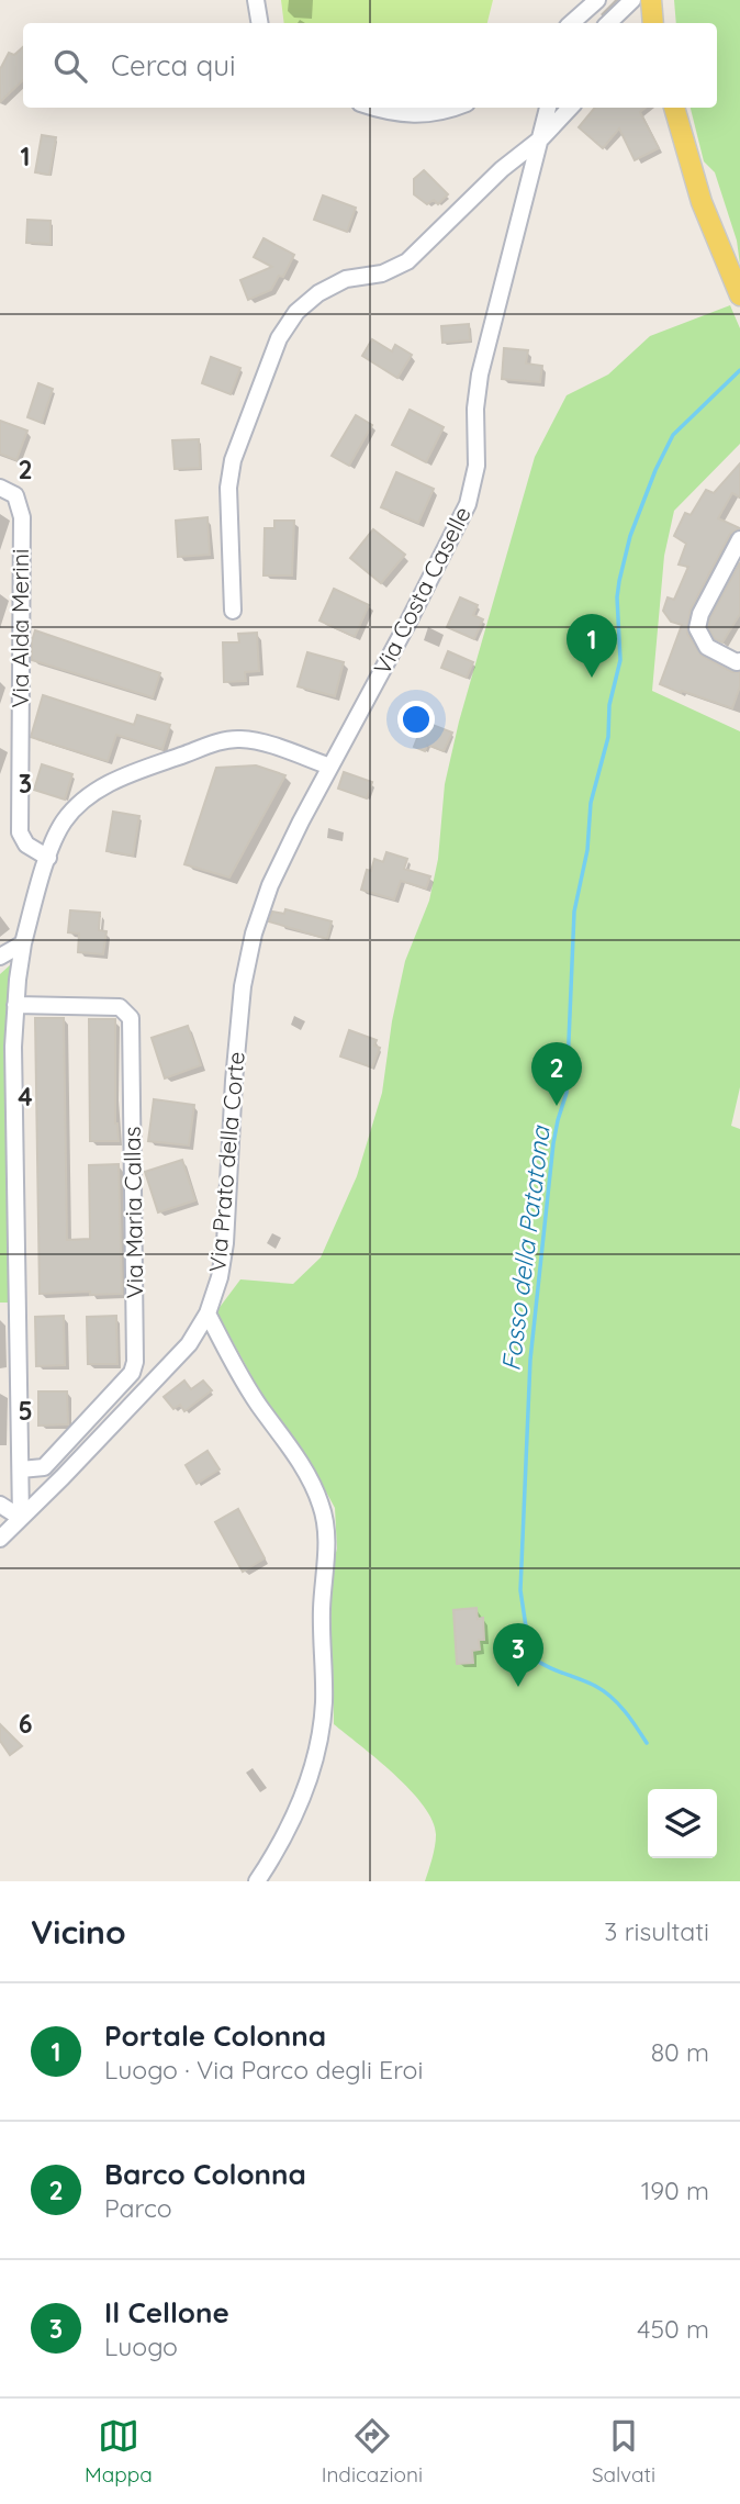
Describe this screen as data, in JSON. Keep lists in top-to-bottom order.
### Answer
{
  "streets": {
    "street": [
      "Via Costa Caselle",
      "Via Alda Merini",
      "Via Prato della Corte",
      "Via Maria Callas"
    ]
  },
  "crossings": [
    ["Via Costa Caselle", "Via Prato della Corte"]
  ],
  "water": ["Fosso della Patatona"],
  "page": {
    "search": "Cerca qui",
    "pins": ["1", "2", "3"],
    "heading": ["Vicino", "3 risultati"],
    "list": [
      {
        "mark": "1",
        "name": "Portale Colonna",
        "note": "Luogo · Via Parco degli Eroi",
        "value": "80 m"
      },
      {
        "mark": "2",
        "name": "Barco Colonna",
        "note": "Parco",
        "value": "190 m"
      },
      {
        "mark": "3",
        "name": "Il Cellone",
        "note": "Luogo",
        "value": "450 m"
      }
    ],
    "nav": ["Mappa", "Indicazioni", "Salvati"]
  },
  "grid": {
    "rows": [
      "1",
      "2",
      "3",
      "4",
      "5",
      "6"
    ]
  }
}
